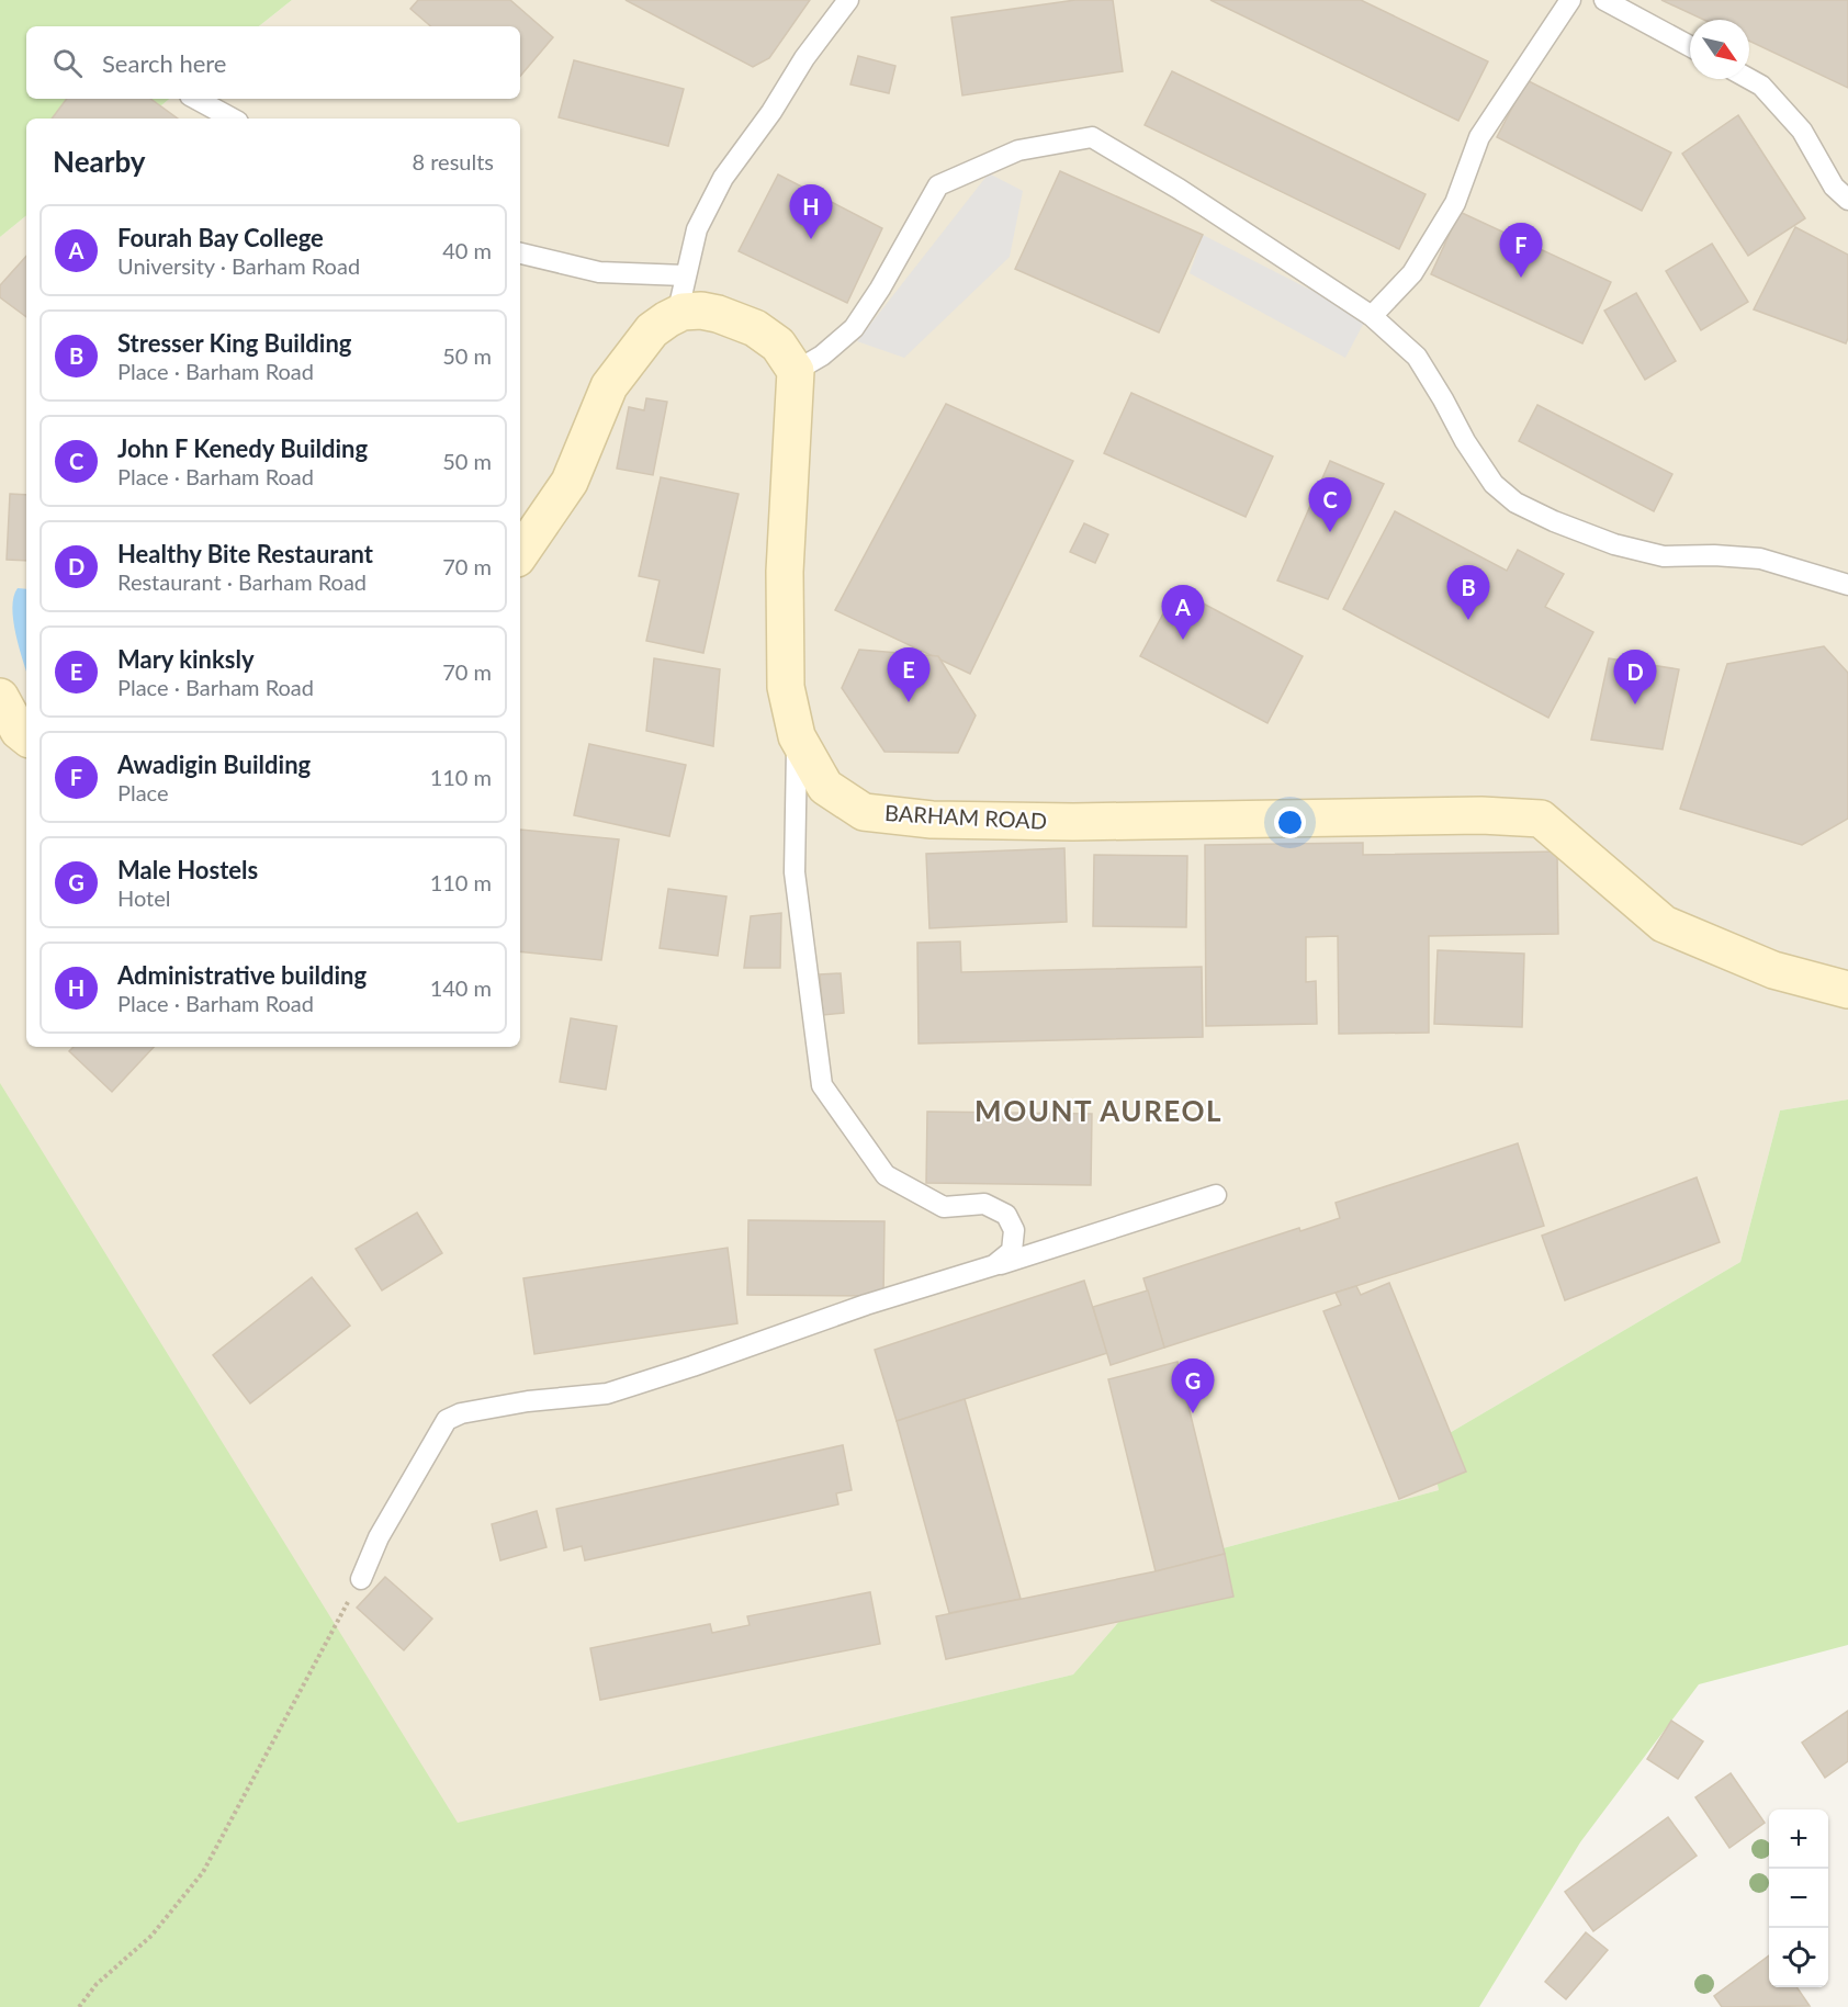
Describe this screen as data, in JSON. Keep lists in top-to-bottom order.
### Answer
{
  "streets": {
    "street": ["BARHAM ROAD"]
  },
  "districts": ["MOUNT AUREOL"],
  "north": "bottom right",
  "page": {
    "search": "Search here",
    "heading": ["Nearby", "8 results"],
    "pins": [
      "H",
      "F",
      "C",
      "B",
      "A",
      "E",
      "D",
      "G"
    ],
    "list": [
      {
        "mark": "A",
        "name": "Fourah Bay College",
        "note": "University · Barham Road",
        "value": "40 m"
      },
      {
        "mark": "B",
        "name": "Stresser King Building",
        "note": "Place · Barham Road",
        "value": "50 m"
      },
      {
        "mark": "C",
        "name": "John F Kenedy Building",
        "note": "Place · Barham Road",
        "value": "50 m"
      },
      {
        "mark": "D",
        "name": "Healthy Bite Restaurant",
        "note": "Restaurant · Barham Road",
        "value": "70 m"
      },
      {
        "mark": "E",
        "name": "Mary kinksly",
        "note": "Place · Barham Road",
        "value": "70 m"
      },
      {
        "mark": "F",
        "name": "Awadigin Building",
        "note": "Place",
        "value": "110 m"
      },
      {
        "mark": "G",
        "name": "Male Hostels",
        "note": "Hotel",
        "value": "110 m"
      },
      {
        "mark": "H",
        "name": "Administrative building",
        "note": "Place · Barham Road",
        "value": "140 m"
      }
    ],
    "map_buttons": ["+", "−"]
  }
}
